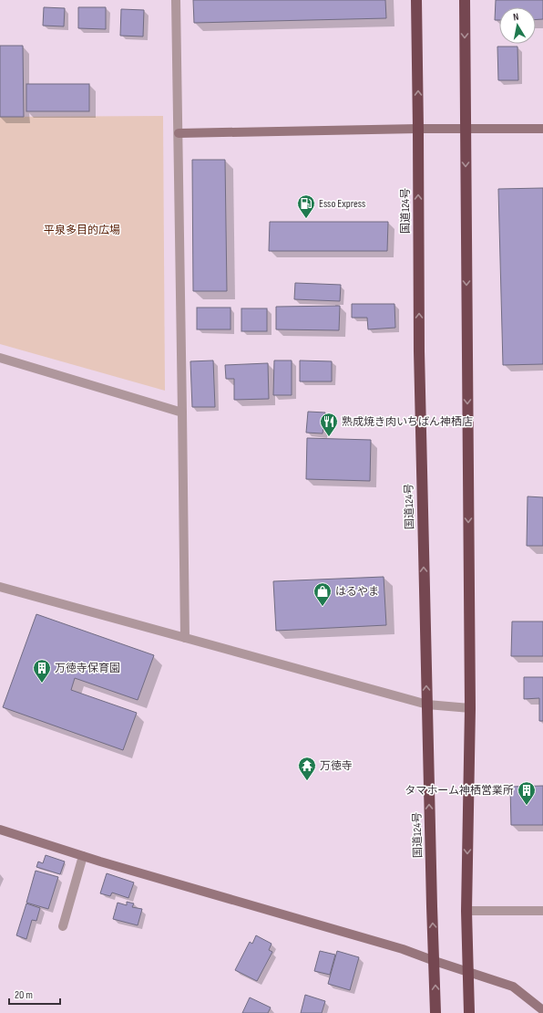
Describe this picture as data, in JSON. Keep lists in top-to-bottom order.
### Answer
{
  "streets": {
    "highway": ["国道124号"]
  },
  "parks": ["平泉多目的広場"],
  "places": {
    "fuel station": ["Esso Express"],
    "restaurant": ["熟成焼き肉いちばん神栖店"],
    "shop": ["はるやま"],
    "building": ["万徳寺保育園", "タマホーム神栖営業所"],
    "temple": ["万徳寺"]
  },
  "scale_bar": "20 m",
  "north": "top"
}
